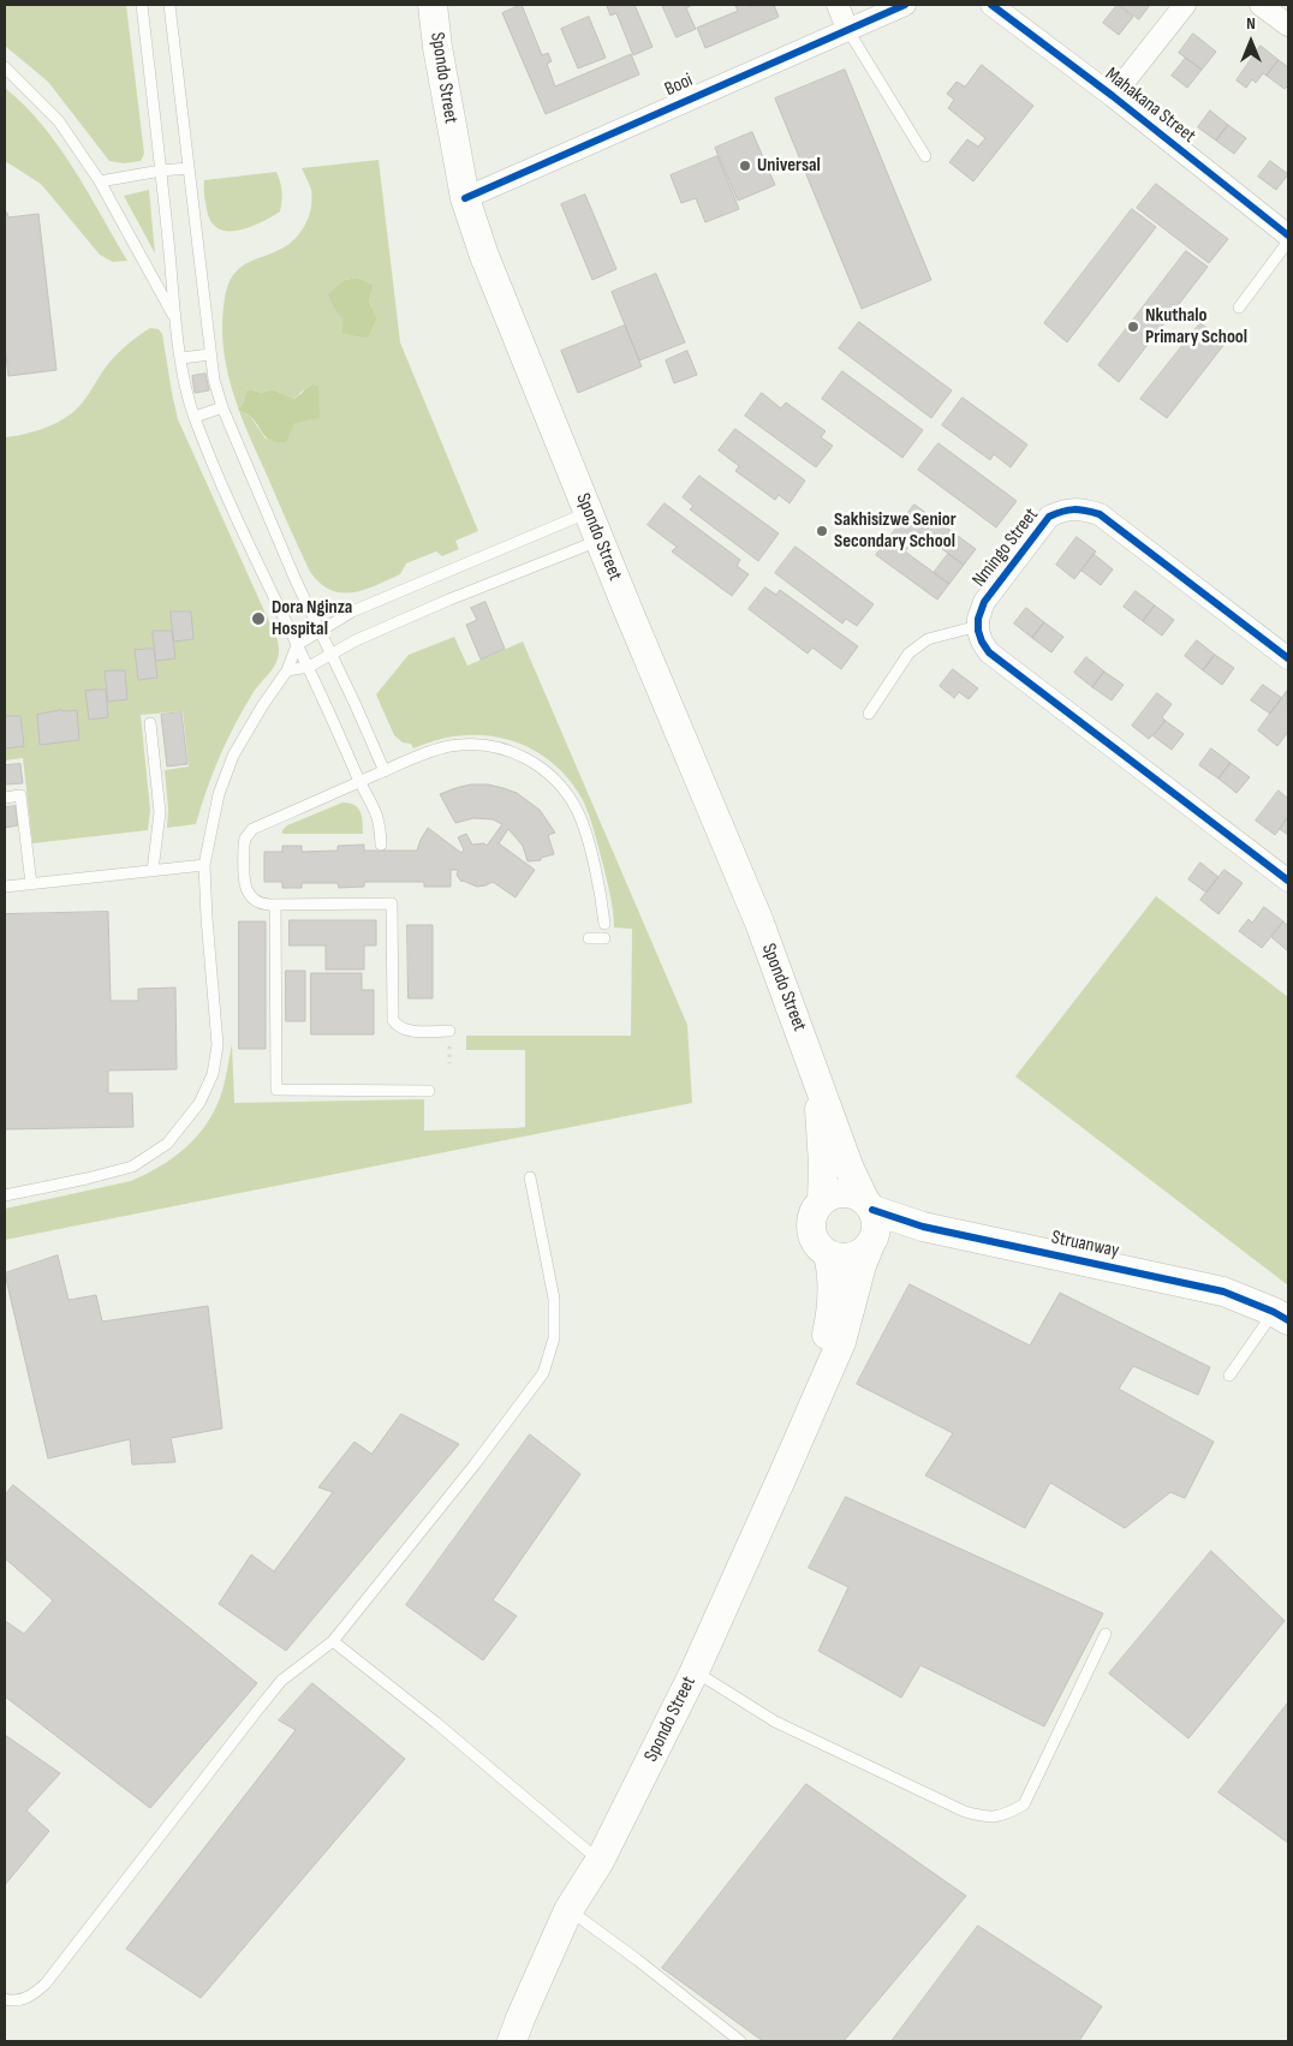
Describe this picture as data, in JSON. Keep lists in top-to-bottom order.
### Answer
{
  "streets": {
    "main road": ["Spondo Street", "Struanway"],
    "street": ["Booi", "Mahakana Street", "Nmingo Street"]
  },
  "crossings": [
    ["Spondo Street", "Booi"],
    ["Spondo Street", "Struanway"]
  ],
  "places": [
    "Universal",
    "Nkuthalo Primary School",
    "Sakhisizwe Senior Secondary School",
    "Dora Nginza Hospital"
  ],
  "north": "top"
}
